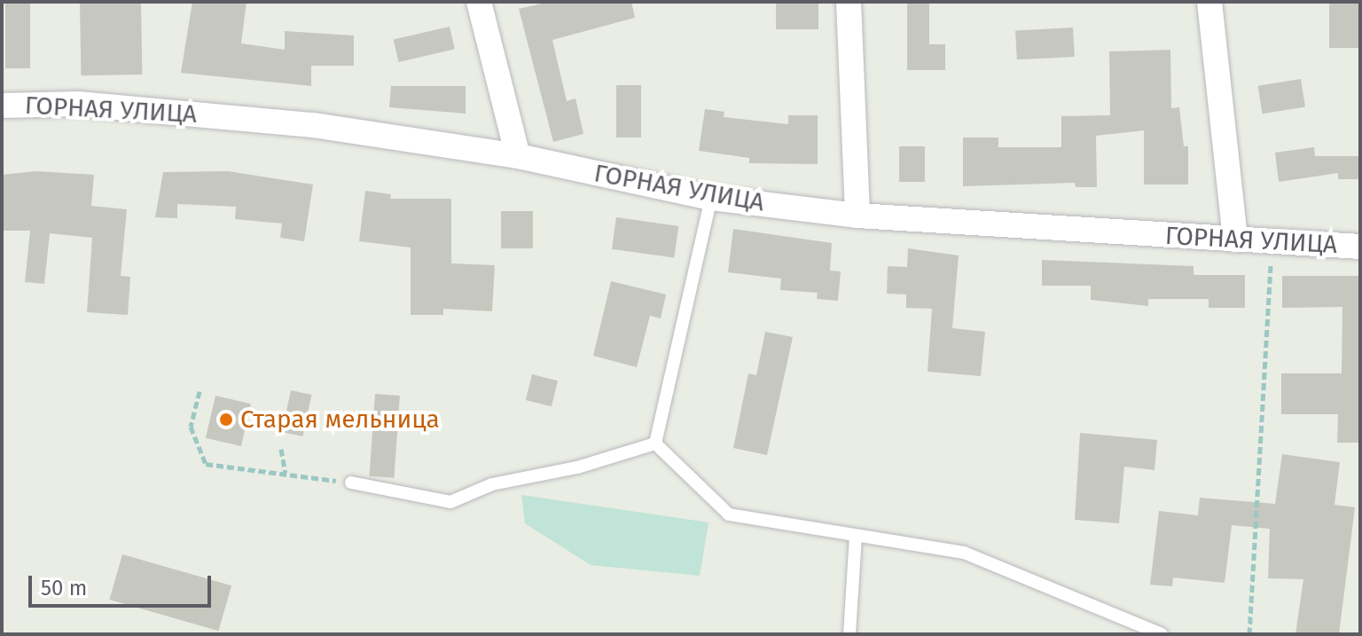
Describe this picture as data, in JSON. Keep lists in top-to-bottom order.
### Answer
{
  "streets": {
    "street": ["ГОРНАЯ УЛИЦА"]
  },
  "places": ["Старая мельница"],
  "scale_bar": "50 m"
}
